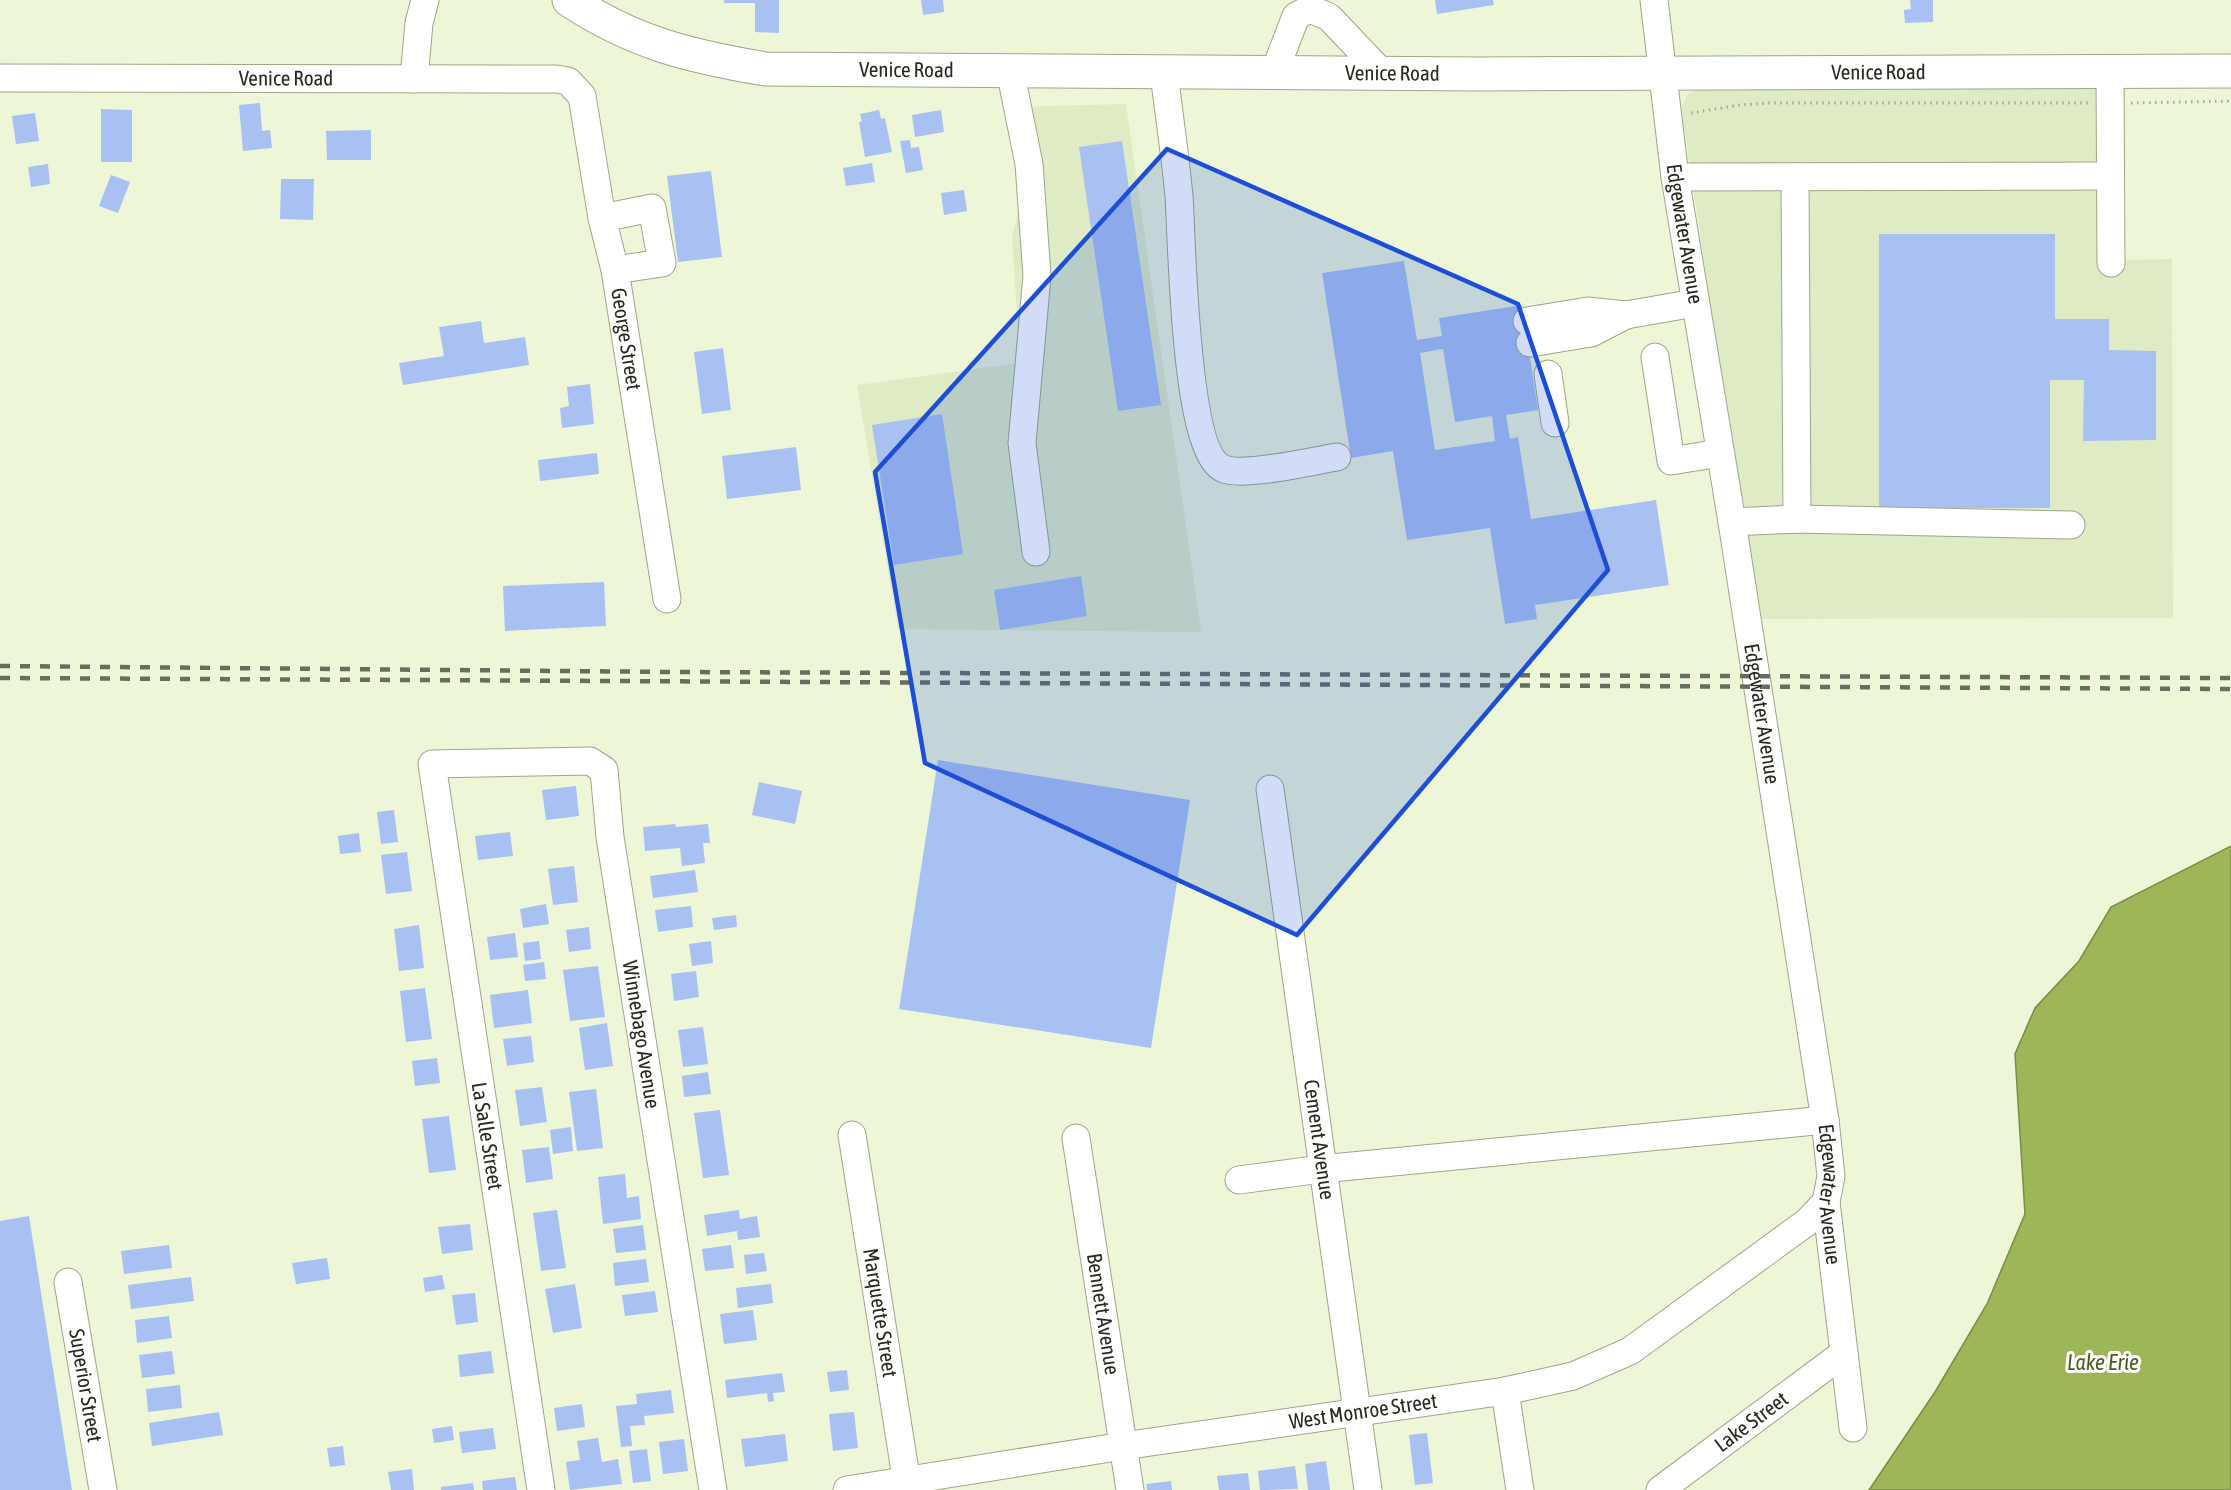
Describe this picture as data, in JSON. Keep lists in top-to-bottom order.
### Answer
{
  "streets": {
    "main road": ["Venice Road"],
    "street": [
      "Edgewater Avenue",
      "George Street",
      "Winnebago Avenue",
      "La Salle Street",
      "Cement Avenue",
      "Marquette Street",
      "Bennett Avenue",
      "Superior Street",
      "West Monroe Street",
      "Lake Street"
    ]
  },
  "crossings": [
    ["Venice Road", "Edgewater Avenue"],
    ["Venice Road", "George Street"],
    ["Edgewater Avenue", "West Monroe Street"],
    ["Edgewater Avenue", "Lake Street"],
    ["Winnebago Avenue", "La Salle Street"],
    ["Cement Avenue", "West Monroe Street"],
    ["Marquette Street", "West Monroe Street"],
    ["Bennett Avenue", "West Monroe Street"]
  ],
  "water": ["Lake Erie"]
}
